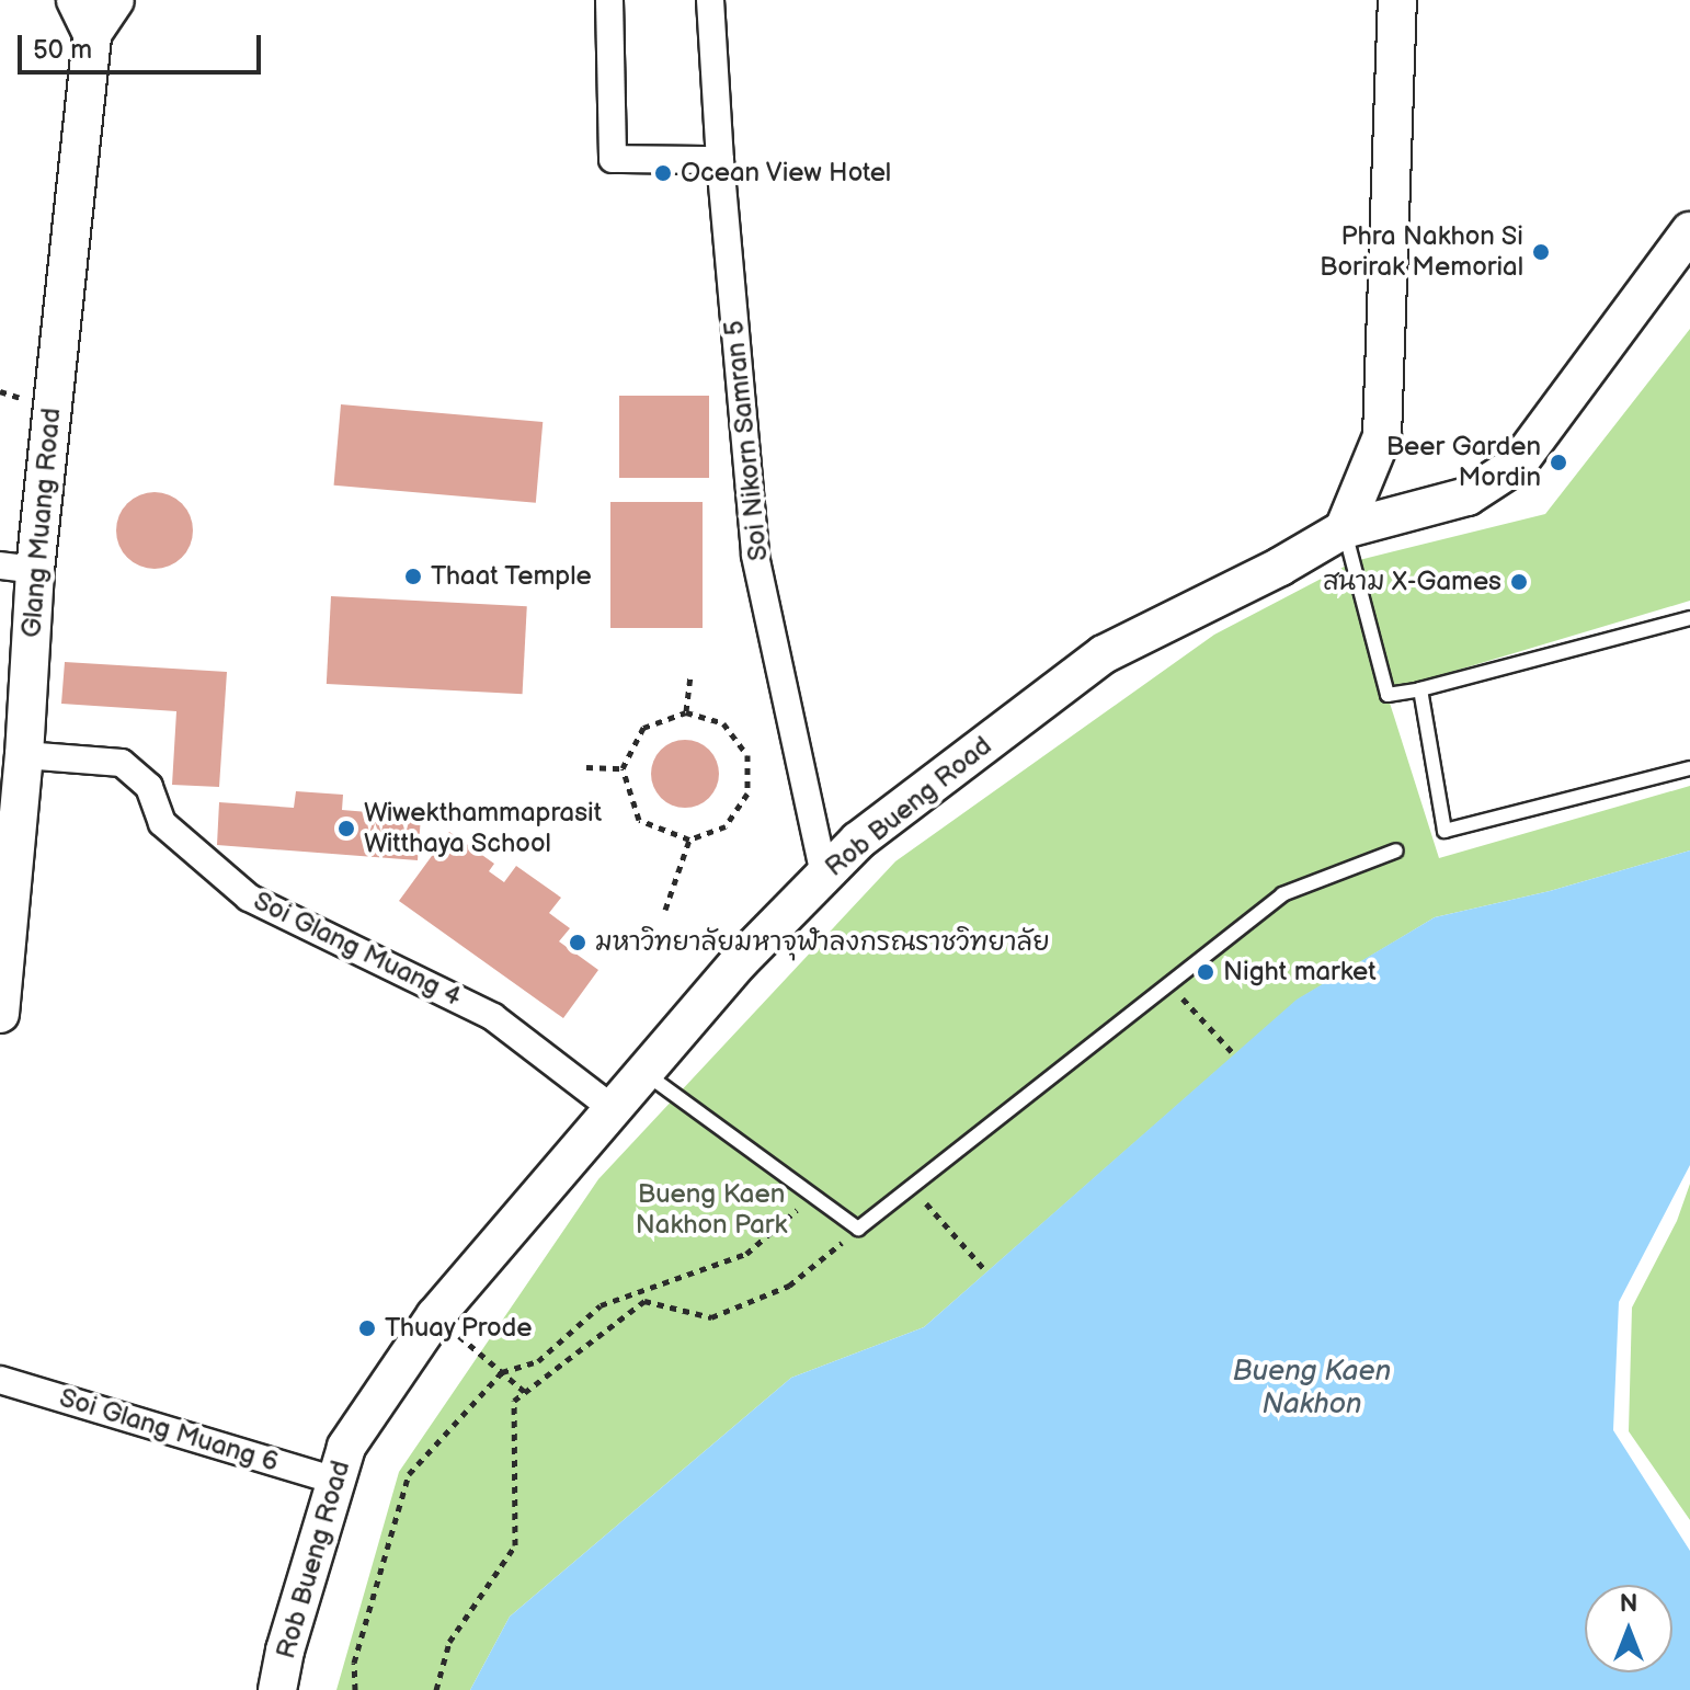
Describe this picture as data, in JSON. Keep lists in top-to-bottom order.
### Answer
{
  "streets": {
    "street": [
      "Soi Nikorn Samran 5",
      "Glang Muang Road",
      "Rob Bueng Road",
      "Soi Glang Muang 4",
      "Soi Glang Muang 6"
    ]
  },
  "crossings": [
    ["Soi Nikorn Samran 5", "Rob Bueng Road"],
    ["Glang Muang Road", "Soi Glang Muang 4"],
    ["Rob Bueng Road", "Soi Glang Muang 4"],
    ["Rob Bueng Road", "Soi Glang Muang 6"]
  ],
  "water": ["Bueng Kaen Nakhon"],
  "parks": ["Bueng Kaen Nakhon Park"],
  "places": [
    "Ocean View Hotel",
    "Phra Nakhon Si Borirak Memorial",
    "Beer Garden Mordin",
    "Thaat Temple",
    "สนาม X-Games",
    "Wiwekthammaprasit Witthaya School",
    "มหาวิทยาลัยมหาจุฬาลงกรณราชวิทยาลัย",
    "Night market",
    "Thuay Prode"
  ],
  "scale_bar": "50 m",
  "north": "top"
}
